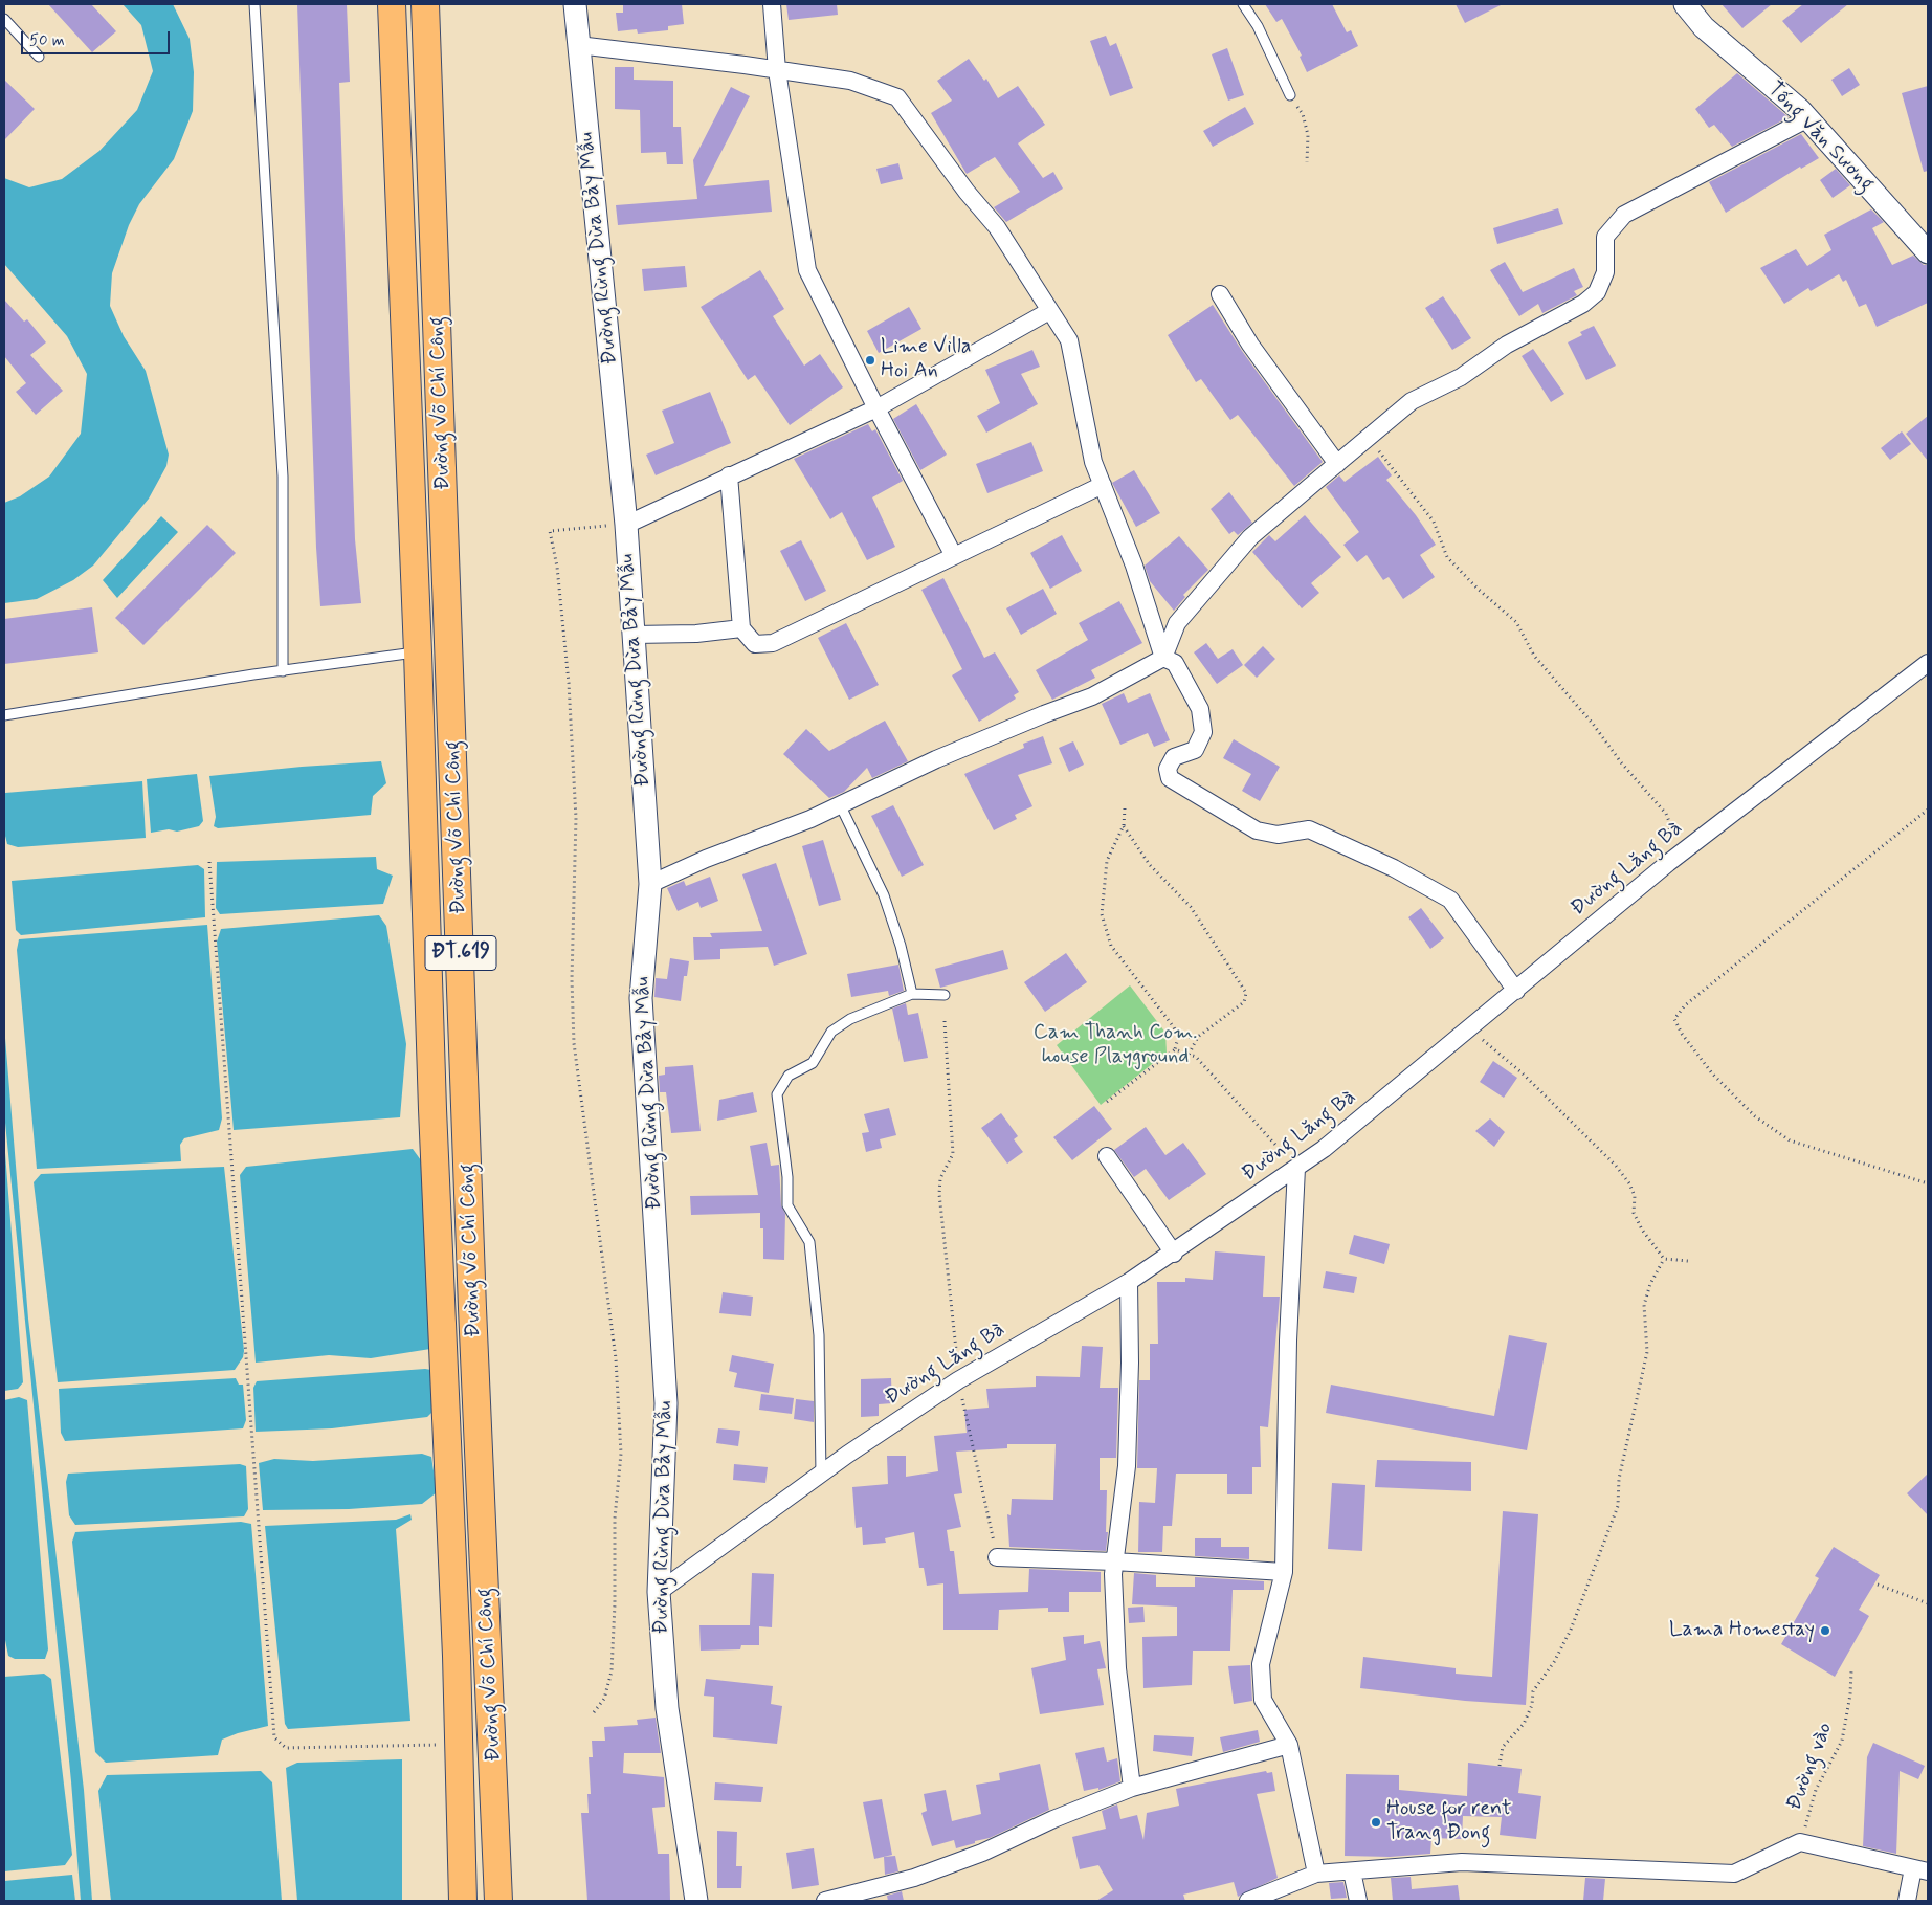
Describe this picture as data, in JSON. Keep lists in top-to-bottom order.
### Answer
{
  "streets": {
    "main road": ["Đường Võ Chí Công", "ĐT.619"],
    "street": ["Tống Văn Sương", "Đường Rừng Dừa Bảy Mẫu", "Đường Lăng Bà"],
    "path": ["Đường vào"]
  },
  "crossings": [
    ["Đường Rừng Dừa Bảy Mẫu", "Đường Lăng Bà"]
  ],
  "parks": ["Cam Thanh Com. house Playground"],
  "places": ["Lime Villa Hoi An", "Lama Homestay", "House for rent Trang Đong"],
  "scale_bar": "50 m"
}
